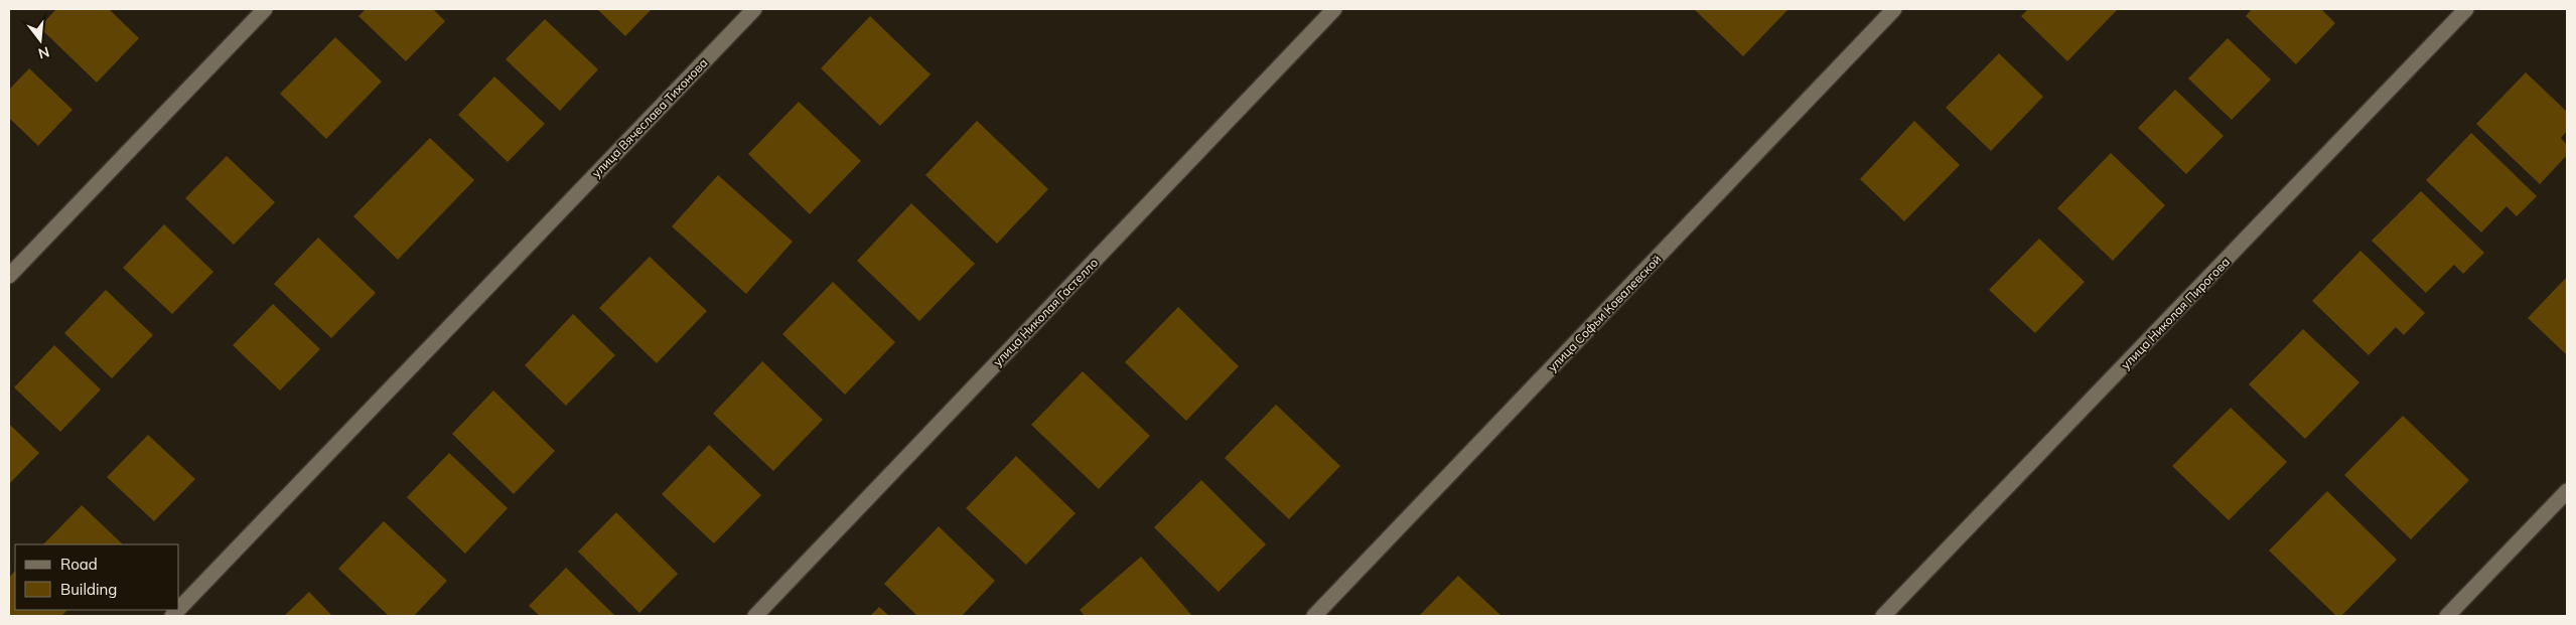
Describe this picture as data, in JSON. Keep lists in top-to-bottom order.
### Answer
{
  "streets": {
    "street": [
      "улица Вячеслава Тихонова",
      "улица Николая Гастелло",
      "улица Софьи Ковалевской",
      "улица Николая Пирогова"
    ]
  },
  "legend": ["Road", "Building"],
  "north": "bottom"
}
